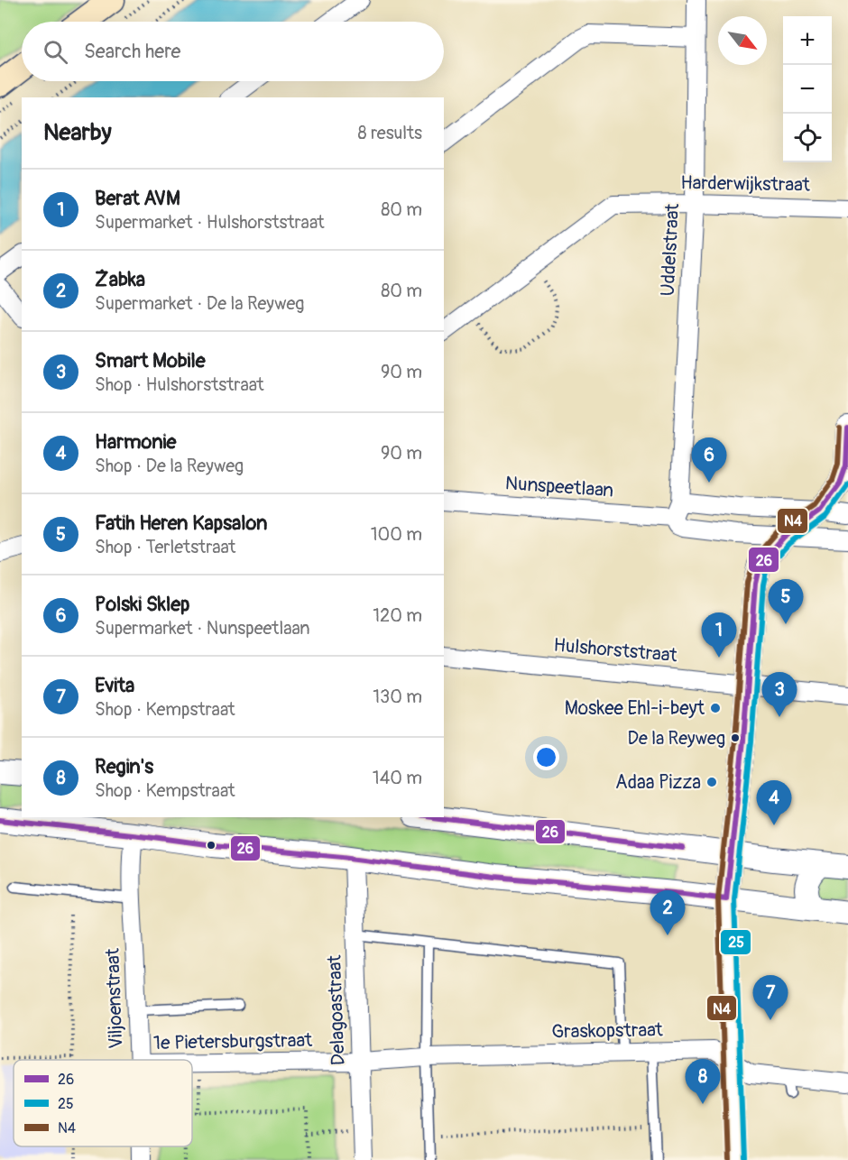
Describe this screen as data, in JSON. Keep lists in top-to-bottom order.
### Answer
{
  "streets": {
    "street": [
      "Harderwijkstraat",
      "Uddelstraat",
      "Nunspeetlaan",
      "Hulshorststraat",
      "Viljoenstraat",
      "Delagoastraat",
      "Graskopstraat",
      "1e Pietersburgstraat"
    ]
  },
  "crossings": [
    ["Harderwijkstraat", "Uddelstraat"],
    ["Uddelstraat", "Nunspeetlaan"],
    ["Delagoastraat", "Graskopstraat"],
    ["Delagoastraat", "1e Pietersburgstraat"],
    ["Graskopstraat", "1e Pietersburgstraat"]
  ],
  "places": ["Moskee Ehl-i-beyt", "De la Reyweg", "Adaa Pizza"],
  "lines": ["transit line 26", "transit line N4", "transit line 25"],
  "legend": ["26", "25", "N4"],
  "north": "bottom right",
  "page": {
    "map_buttons": ["+", "−"],
    "search": "Search here",
    "heading": ["Nearby", "8 results"],
    "list": [
      {
        "mark": "1",
        "name": "Berat AVM",
        "note": "Supermarket · Hulshorststraat",
        "value": "80 m"
      },
      {
        "mark": "2",
        "name": "Żabka",
        "note": "Supermarket · De la Reyweg",
        "value": "80 m"
      },
      {
        "mark": "3",
        "name": "Smart Mobile",
        "note": "Shop · Hulshorststraat",
        "value": "90 m"
      },
      {
        "mark": "4",
        "name": "Harmonie",
        "note": "Shop · De la Reyweg",
        "value": "90 m"
      },
      {
        "mark": "5",
        "name": "Fatih Heren Kapsalon",
        "note": "Shop · Terletstraat",
        "value": "100 m"
      },
      {
        "mark": "6",
        "name": "Polski Sklep",
        "note": "Supermarket · Nunspeetlaan",
        "value": "120 m"
      },
      {
        "mark": "7",
        "name": "Evita",
        "note": "Shop · Kempstraat",
        "value": "130 m"
      },
      {
        "mark": "8",
        "name": "Regin's",
        "note": "Shop · Kempstraat",
        "value": "140 m"
      }
    ],
    "pins": [
      "6",
      "5",
      "1",
      "3",
      "4",
      "2",
      "7",
      "8"
    ]
  }
}
